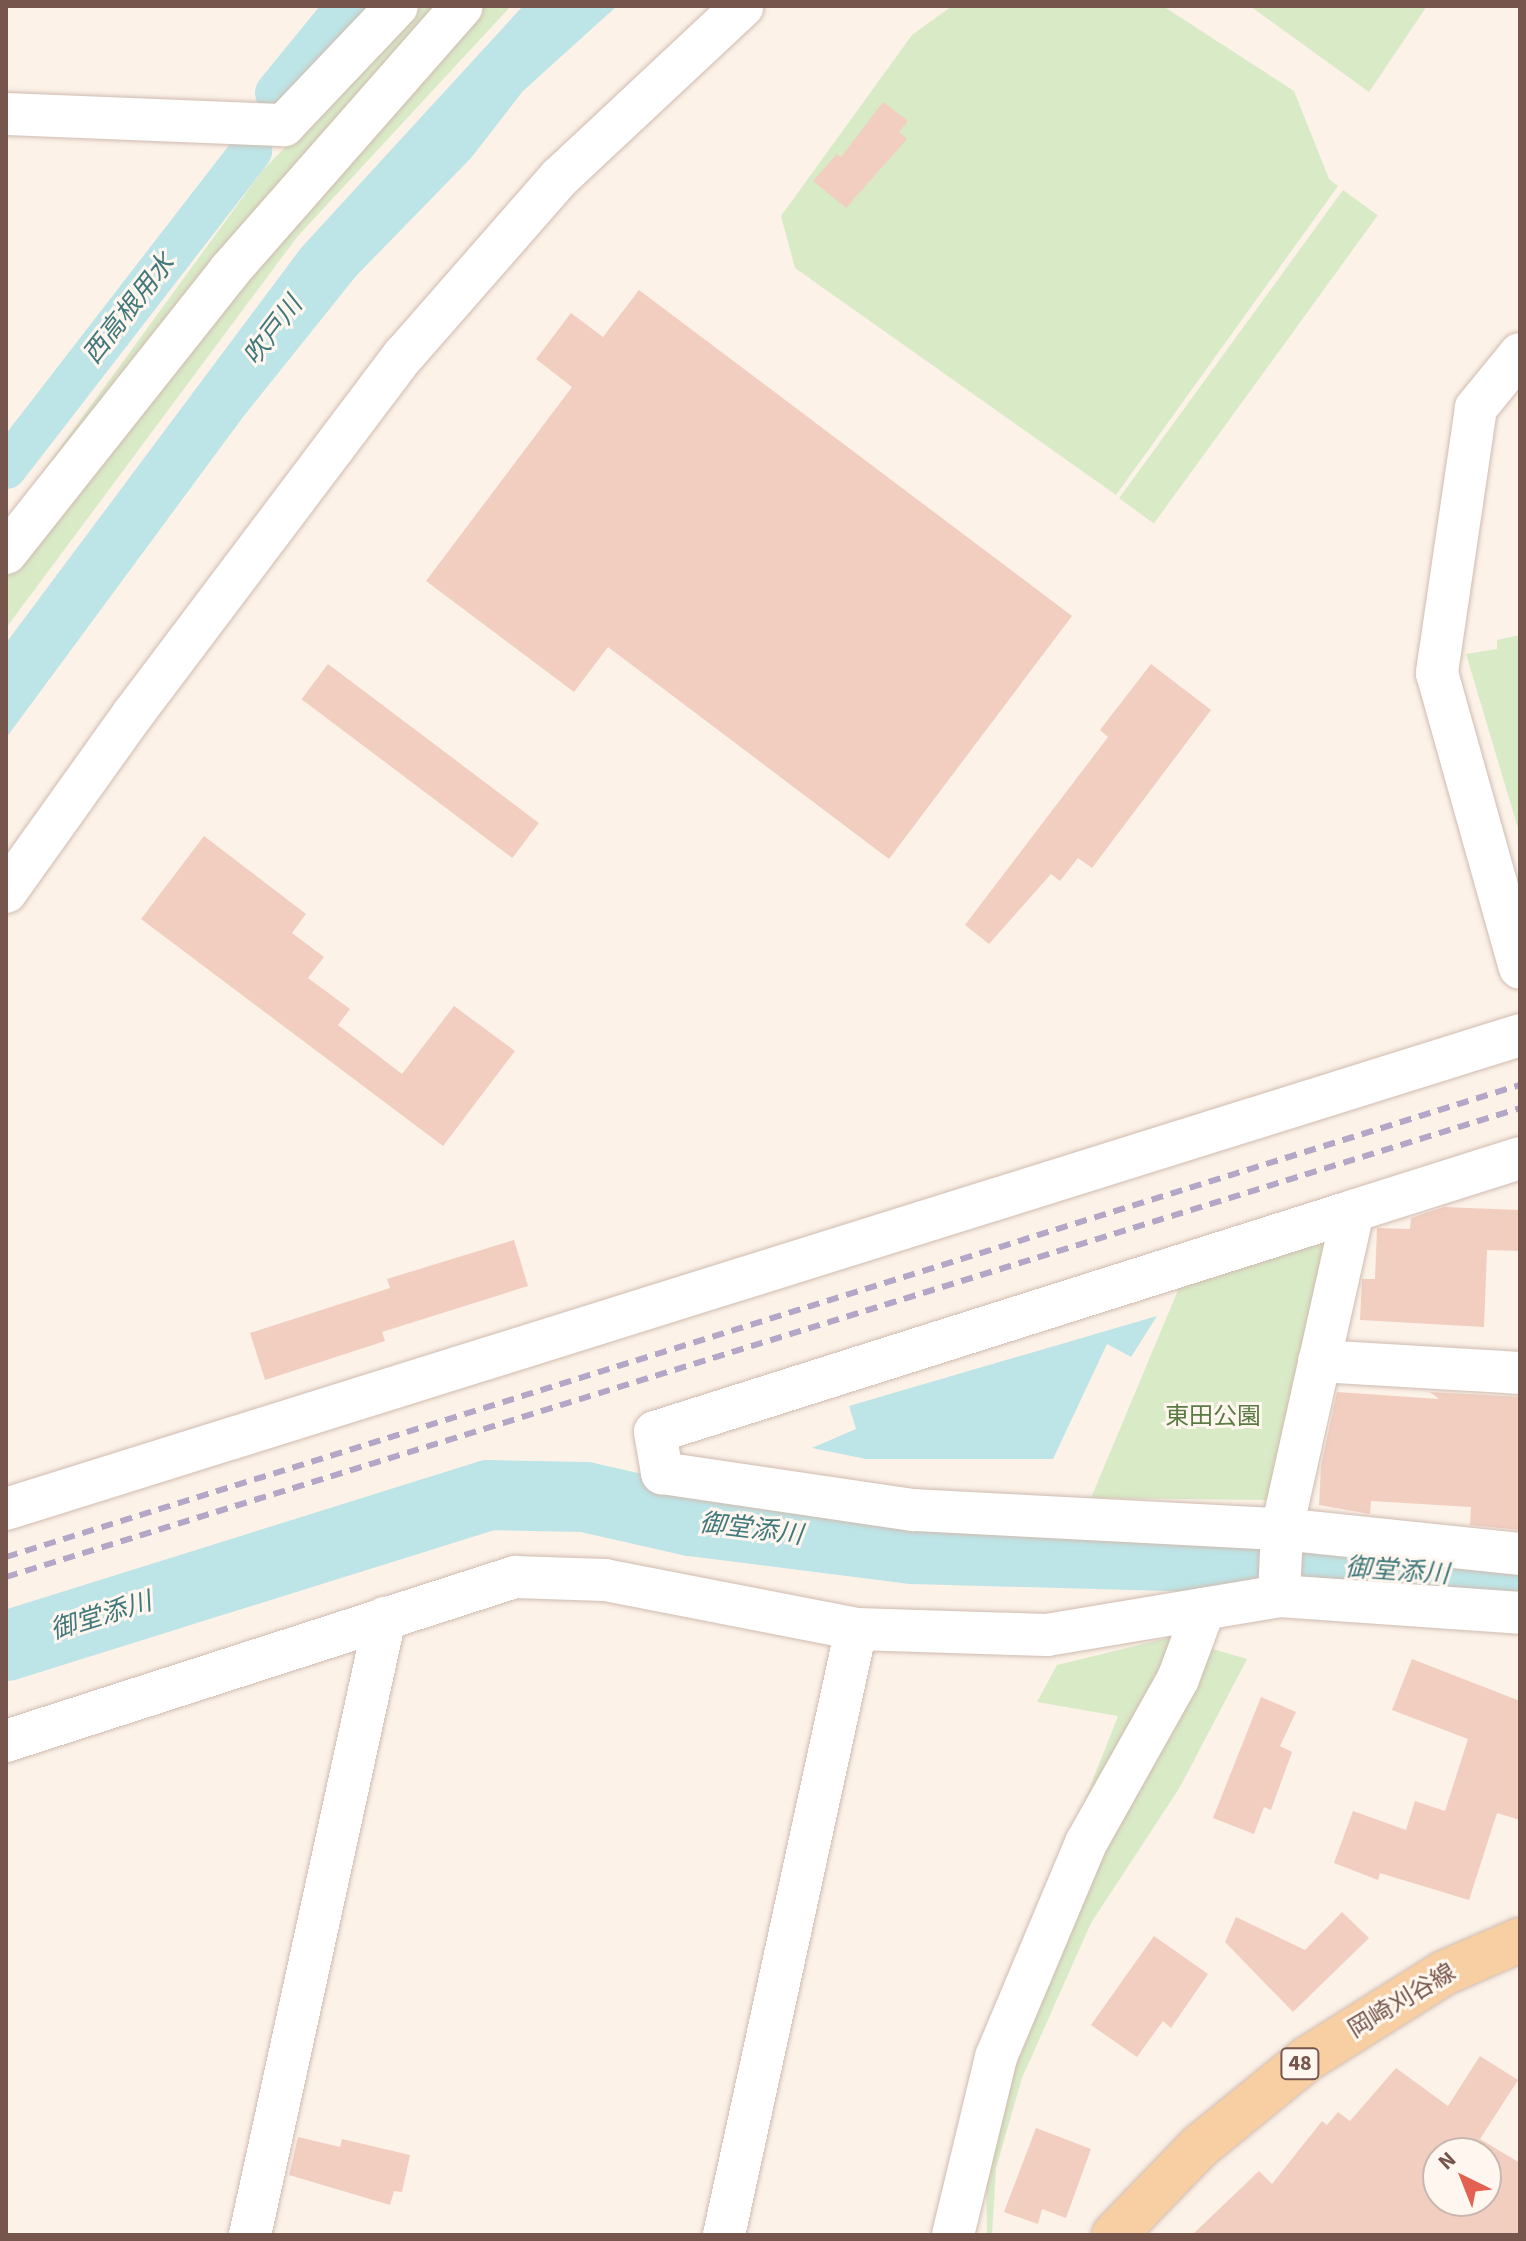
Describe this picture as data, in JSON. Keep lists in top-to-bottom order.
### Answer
{
  "streets": {
    "main road": ["岡崎刈谷線", "48"]
  },
  "water": ["西高根用水", "吹戸川", "御堂添川"],
  "parks": ["東田公園"],
  "north": "top left"
}
